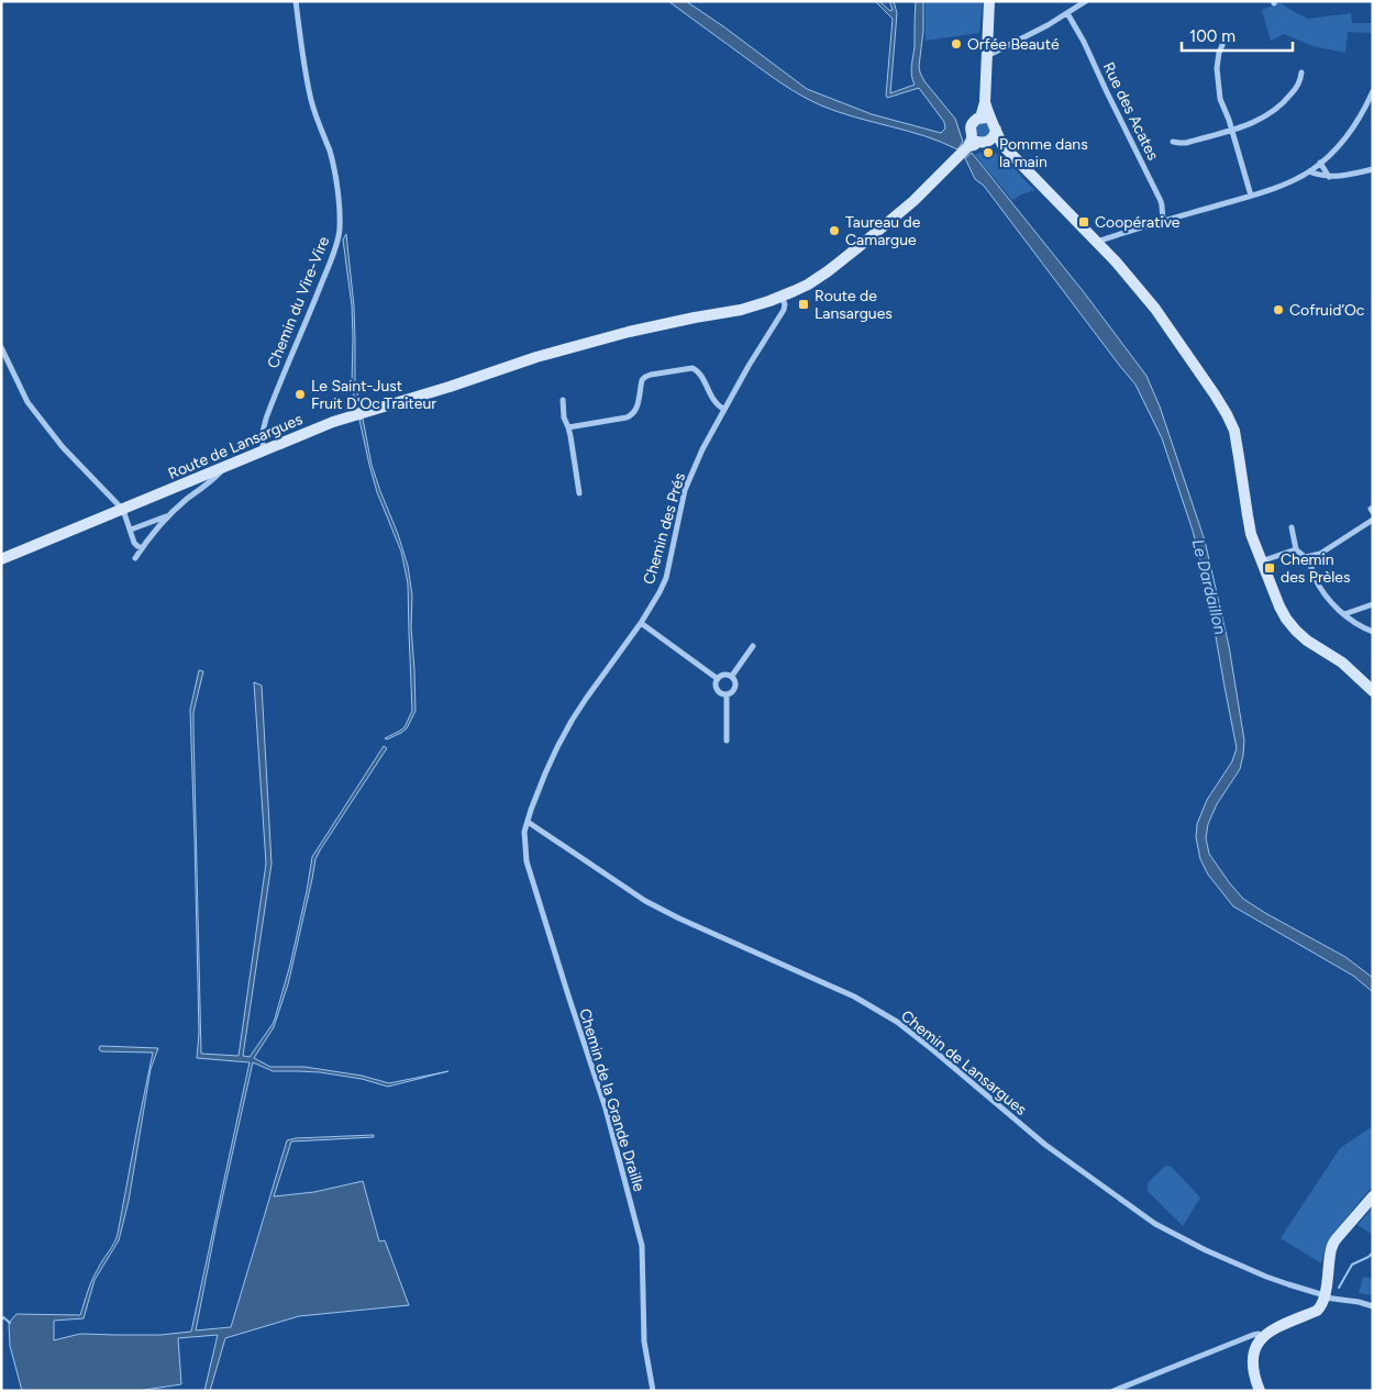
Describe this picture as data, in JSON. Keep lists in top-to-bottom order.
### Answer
{
  "streets": {
    "main road": ["Route de Lansargues"],
    "street": [
      "Rue des Acates",
      "Chemin du Vire-Vire",
      "Chemin des Prés",
      "Chemin de Lansargues",
      "Chemin de la Grande Draille"
    ]
  },
  "crossings": [
    ["Chemin du Vire-Vire", "Route de Lansargues"],
    ["Route de Lansargues", "Chemin des Prés"],
    ["Chemin des Prés", "Chemin de Lansargues"],
    ["Chemin des Prés", "Chemin de la Grande Draille"],
    ["Chemin de Lansargues", "Chemin de la Grande Draille"]
  ],
  "water": ["Le Dardaillon"],
  "places": {
    "other": [
      "Orfée Beauté",
      "Pomme dans la main",
      "Taureau de Camargue",
      "Cofruid’Oc",
      "Le Saint-Just Fruit D'Oc Traiteur"
    ],
    "transit": ["Coopérative", "Route de Lansargues", "Chemin des Prèles"]
  },
  "scale_bar": "100 m"
}
